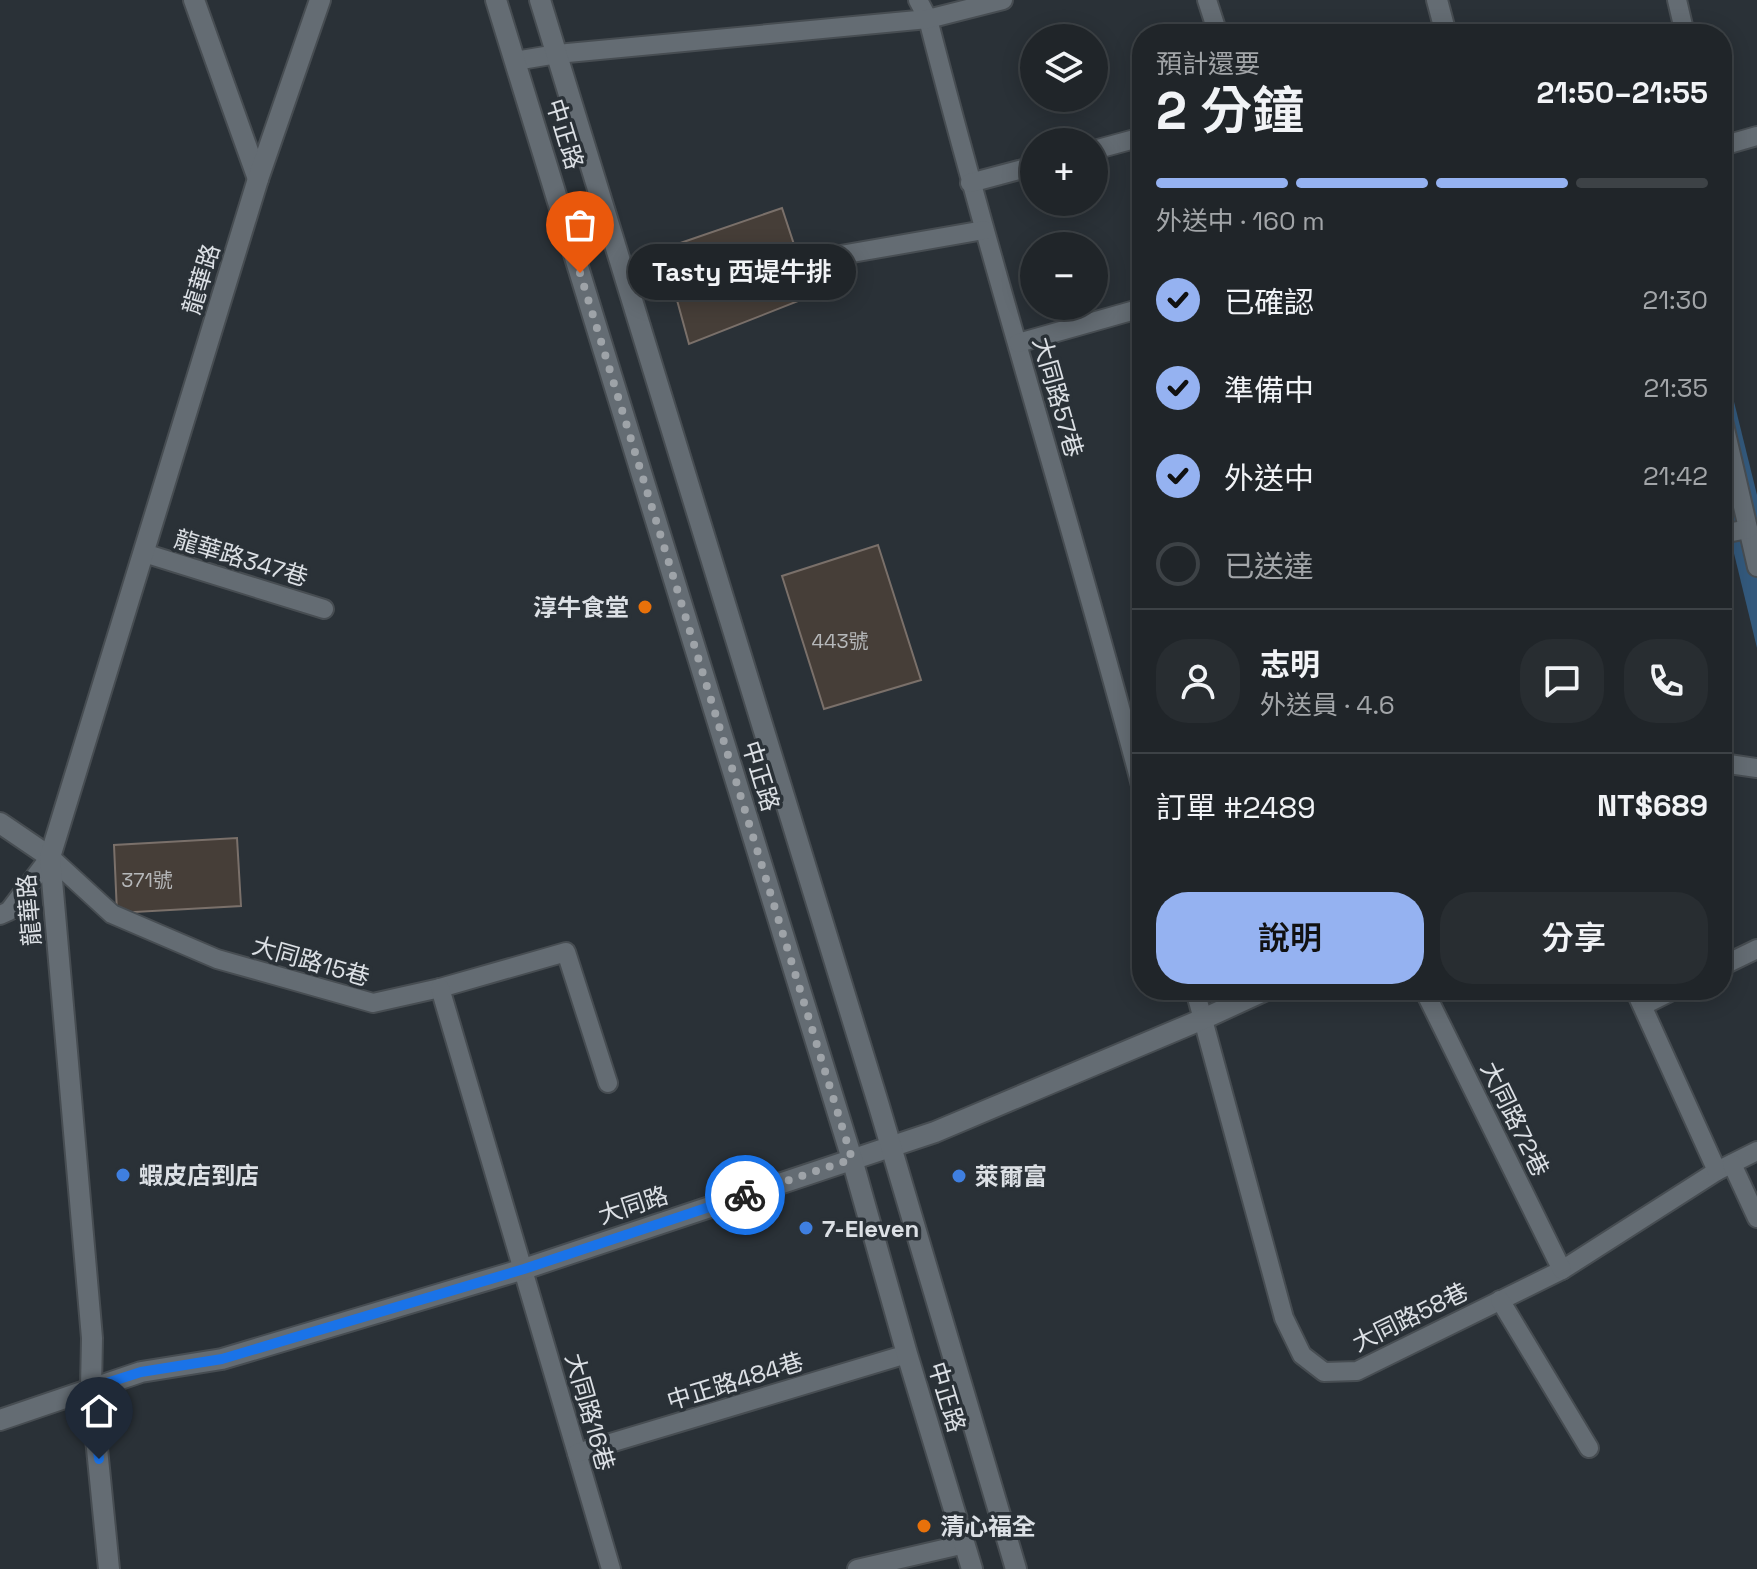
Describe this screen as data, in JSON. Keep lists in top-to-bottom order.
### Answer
{
  "streets": {
    "main road": ["中正路", "龍華路", "大同路"],
    "lane": [
      "大同路57巷",
      "龍華路347巷",
      "大同路15巷",
      "大同路72巷",
      "大同路58巷",
      "中正路484巷",
      "大同路16巷"
    ]
  },
  "crossings": [
    ["中正路", "大同路"],
    ["中正路", "中正路484巷"],
    ["龍華路", "龍華路347巷"],
    ["龍華路", "大同路15巷"],
    ["龍華路", "大同路"],
    ["大同路72巷", "大同路58巷"],
    ["大同路", "大同路58巷"],
    ["大同路", "大同路16巷"],
    ["中正路484巷", "大同路16巷"]
  ],
  "places": [
    "Tasty 西堤牛排",
    "淳牛食堂",
    "蝦皮店到店",
    "萊爾富",
    "7-Eleven",
    "清心福全"
  ],
  "house_numbers": ["443號", "371號"],
  "page": {
    "map_buttons": ["+", "−"],
    "heading": ["2 分鐘", "預計還要", "21:50–21:55"],
    "panel": [
      "志明",
      "外送員 · 4.6",
      "訂單 #2489",
      "NT$689"
    ],
    "bar": "外送中 · 160 m",
    "bubble": "Tasty 西堤牛排",
    "list": [
      ["已確認", "21:30"],
      ["準備中", "21:35"],
      ["外送中", "21:42"],
      "已送達"
    ],
    "buttons": ["說明", "分享"]
  }
}
